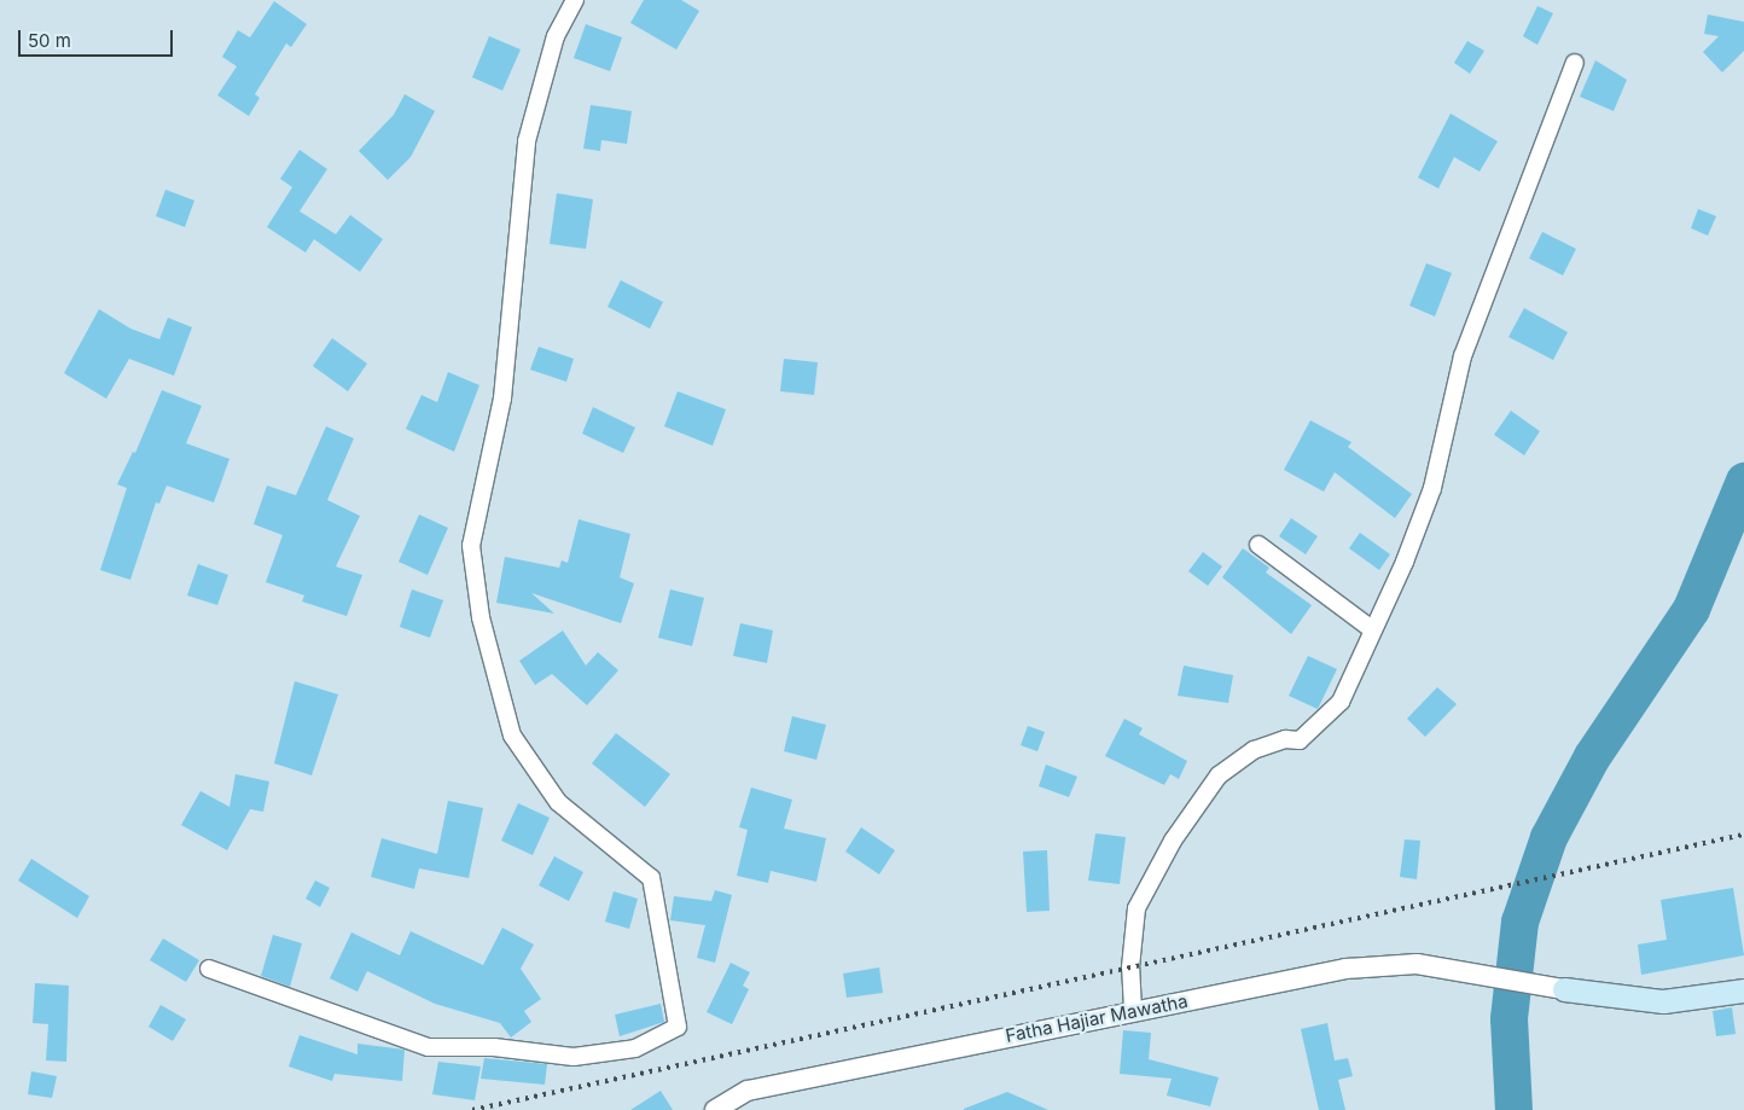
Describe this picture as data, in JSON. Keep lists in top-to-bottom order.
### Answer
{
  "streets": {
    "street": ["Fatha Hajiar Mawatha"]
  },
  "scale_bar": "50 m"
}
